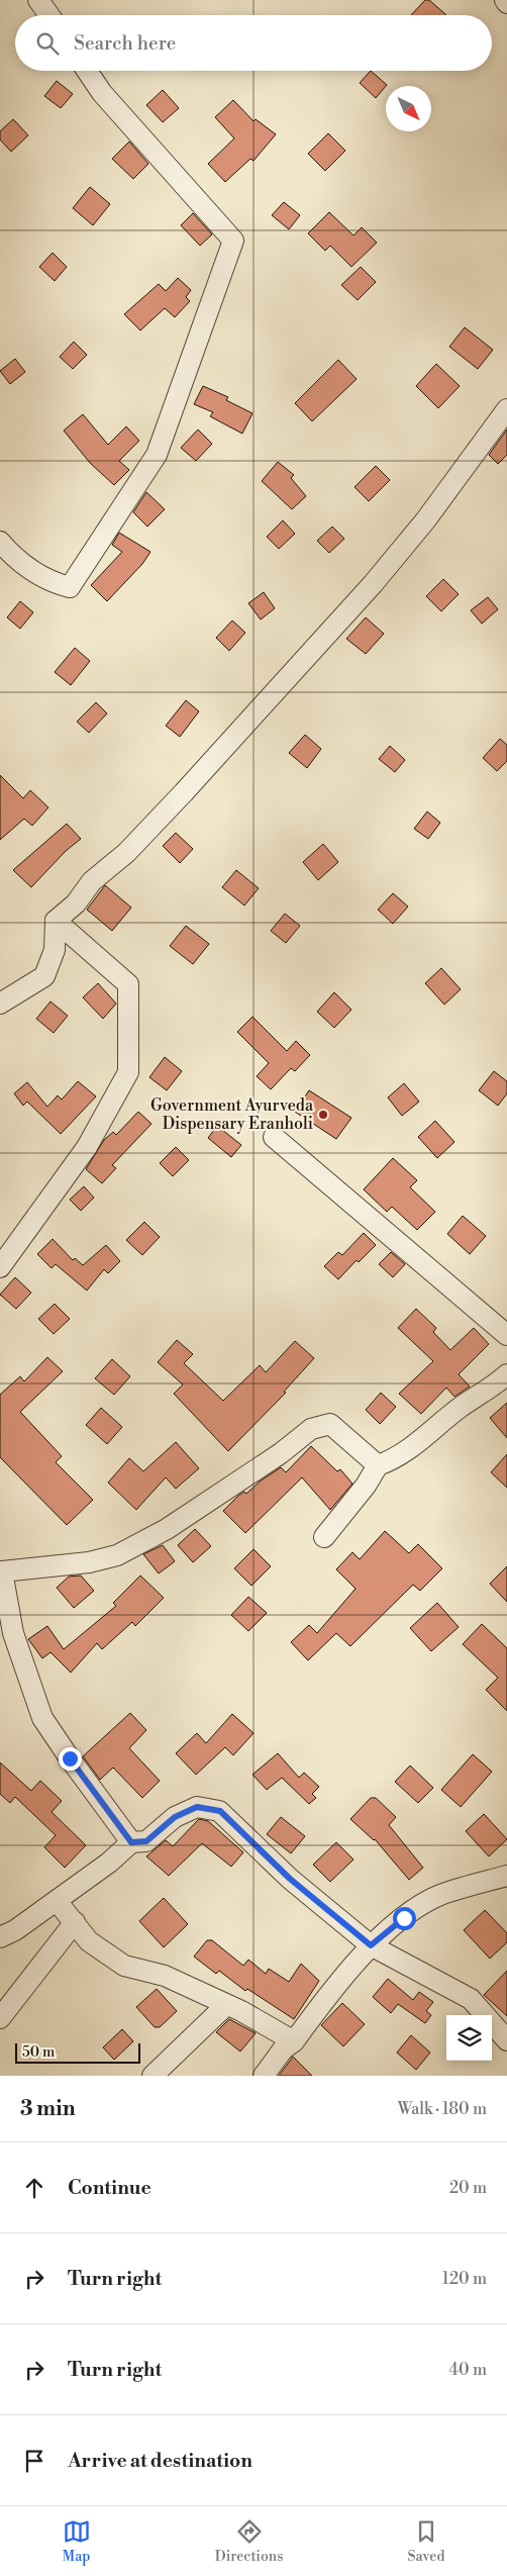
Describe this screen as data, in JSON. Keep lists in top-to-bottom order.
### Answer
{
  "places": ["Government Ayurveda Dispensary Eranholi"],
  "scale_bar": "50 m",
  "north": "bottom right",
  "page": {
    "search": "Search here",
    "scale": "50 m",
    "heading": ["3 min", "Walk · 180 m"],
    "list": [
      ["Continue", "20 m"],
      ["Turn right", "120 m"],
      ["Turn right", "40 m"],
      "Arrive at destination"
    ],
    "nav": ["Map", "Directions", "Saved"]
  }
}
